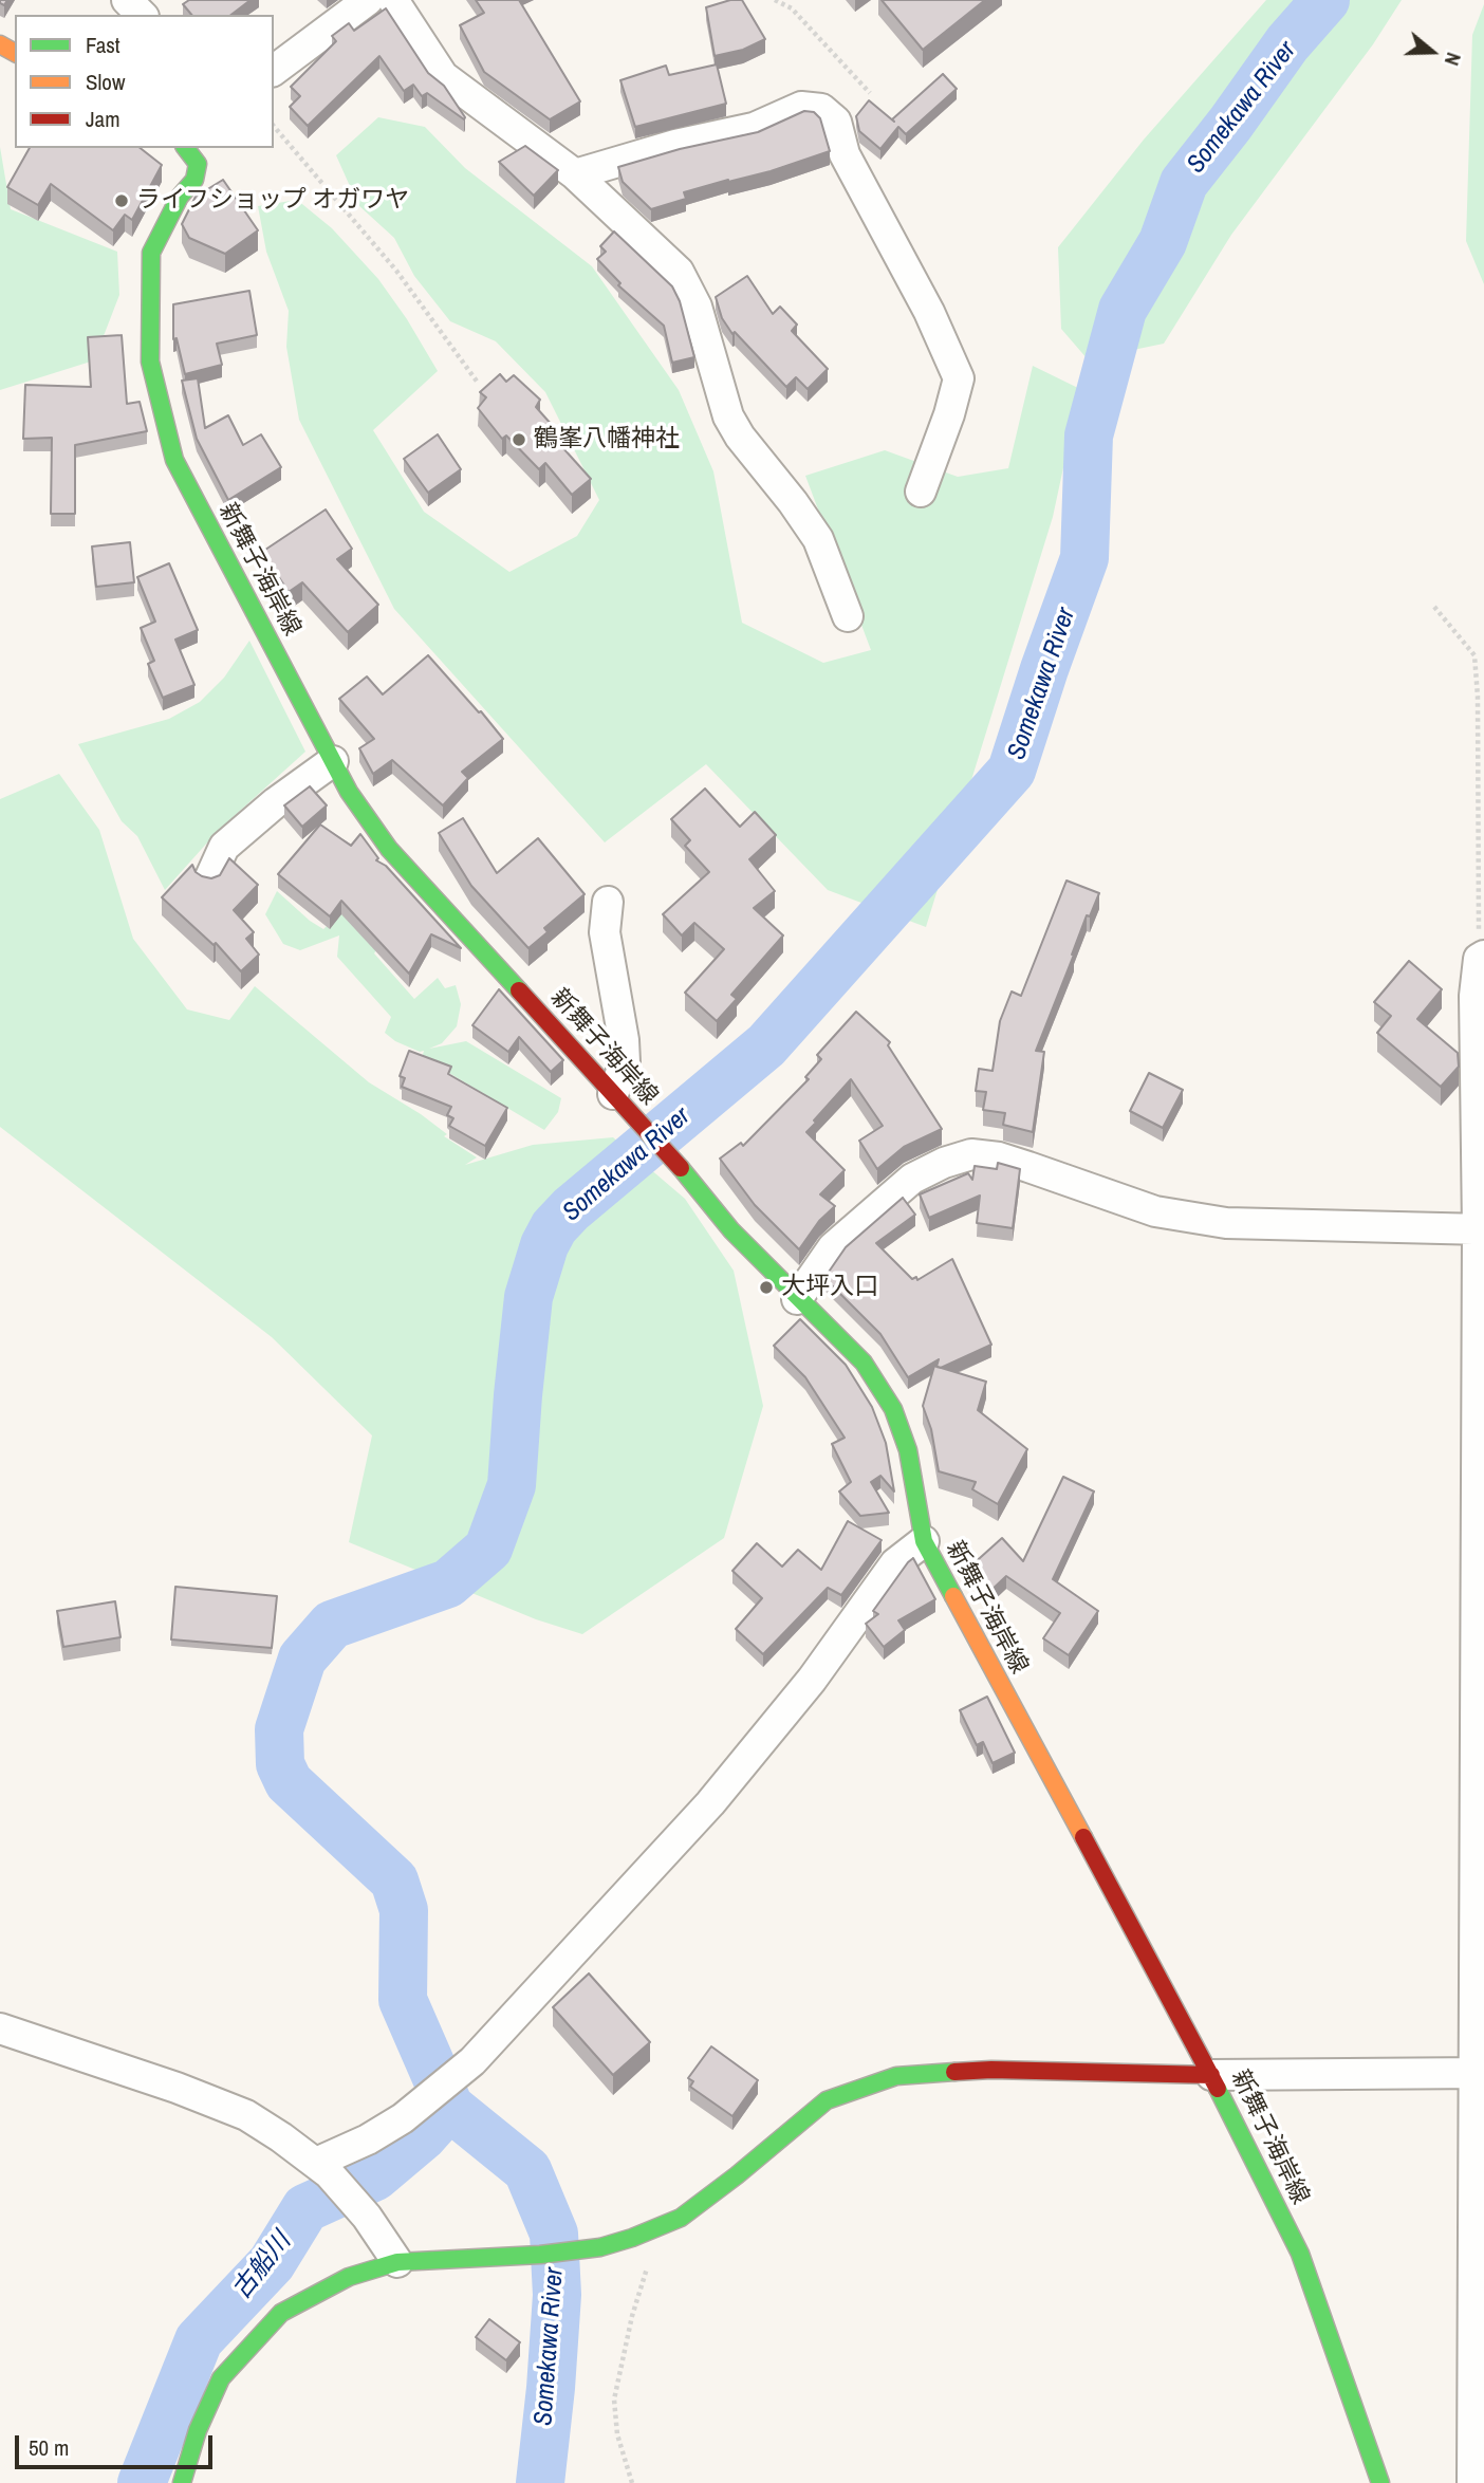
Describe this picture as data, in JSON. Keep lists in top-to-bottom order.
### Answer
{
  "streets": {
    "main road": ["新舞子海岸線"]
  },
  "water": ["Somekawa River", "古船川"],
  "places": ["ライフショップ オガワヤ", "鶴峯八幡神社", "大坪入口"],
  "legend": ["Fast", "Slow", "Jam"],
  "scale_bar": "50 m",
  "north": "right"
}
